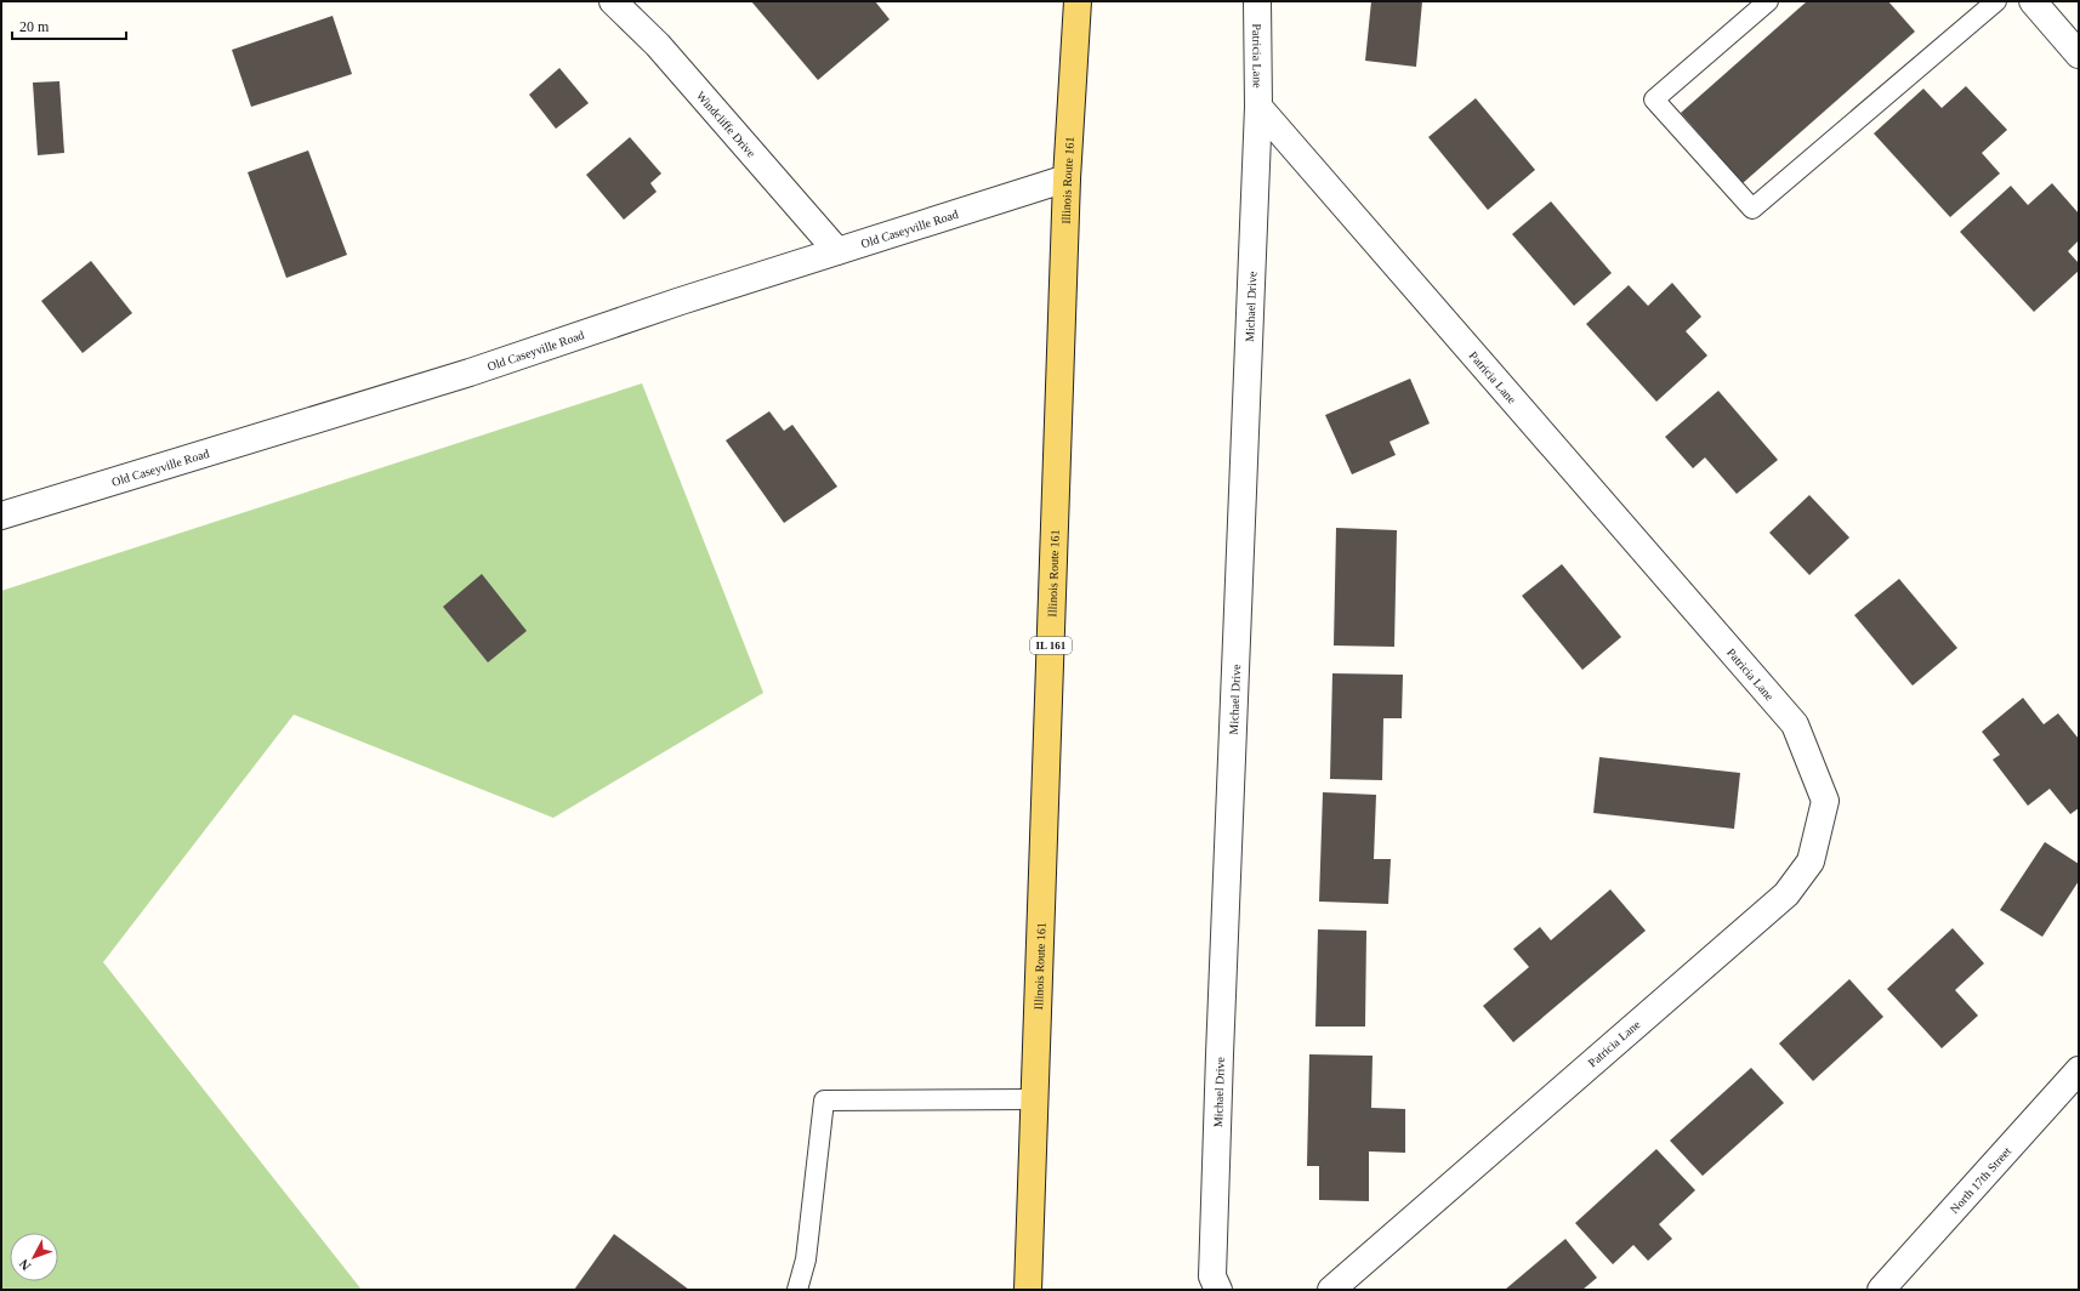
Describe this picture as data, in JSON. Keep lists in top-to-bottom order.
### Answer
{
  "streets": {
    "main road": ["Illinois Route 161", "IL 161"],
    "street": [
      "Patricia Lane",
      "Windcliffe Drive",
      "Old Caseyville Road",
      "Michael Drive",
      "North 17th Street"
    ]
  },
  "crossings": [
    ["Patricia Lane", "Michael Drive"],
    ["Windcliffe Drive", "Old Caseyville Road"],
    ["Illinois Route 161", "Old Caseyville Road"]
  ],
  "scale_bar": "20 m",
  "north": "bottom left"
}
